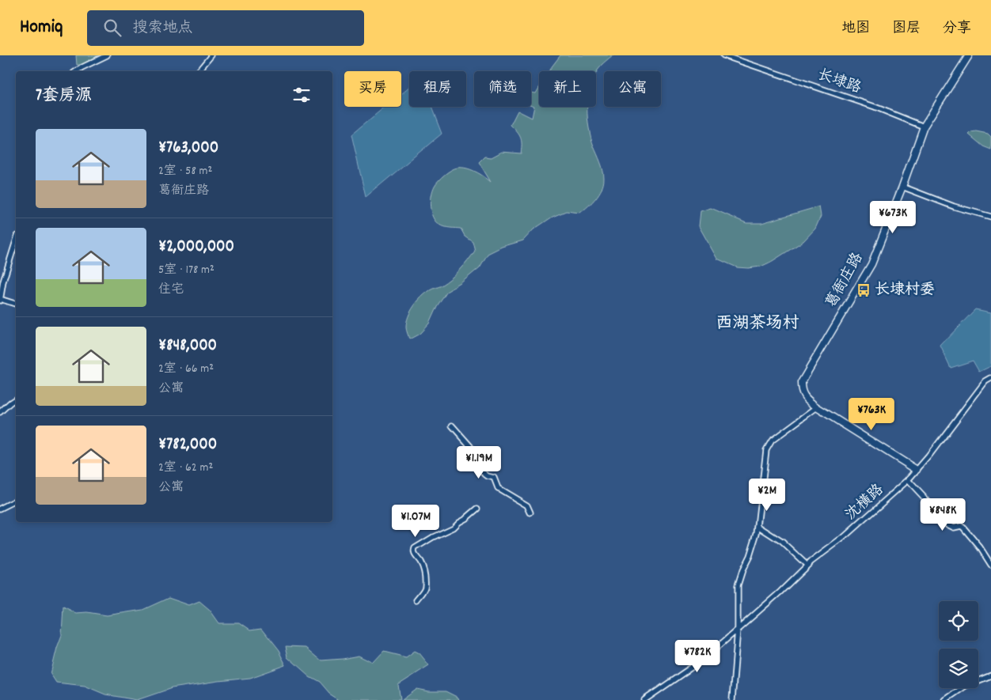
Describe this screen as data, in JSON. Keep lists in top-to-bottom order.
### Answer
{
  "streets": {
    "street": ["长埭路", "葛衙庄路", "沈横路"]
  },
  "crossings": [
    ["长埭路", "葛衙庄路"],
    ["葛衙庄路", "沈横路"]
  ],
  "districts": ["西湖茶场村"],
  "places": {
    "bus stop": ["长埭村委"]
  },
  "page": {
    "header": "Homiq",
    "search": "搜索地点",
    "nav": ["地图", "图层", "分享"],
    "chip": [
      "买房",
      "租房",
      "筛选",
      "新上",
      "公寓"
    ],
    "heading": "7套房源",
    "list": [
      {
        "name": "¥763,000",
        "note": "2室 · 58 m² · 葛衙庄路"
      },
      {
        "name": "¥2,000,000",
        "note": "5室 · 178 m² · 住宅"
      },
      {
        "name": "¥848,000",
        "note": "2室 · 66 m² · 公寓"
      },
      {
        "name": "¥782,000",
        "note": "2室 · 62 m² · 公寓"
      }
    ],
    "price": [
      "¥673K",
      "¥763K",
      "¥1.19M",
      "¥2M",
      "¥848K",
      "¥1.07M",
      "¥782K"
    ]
  }
}
